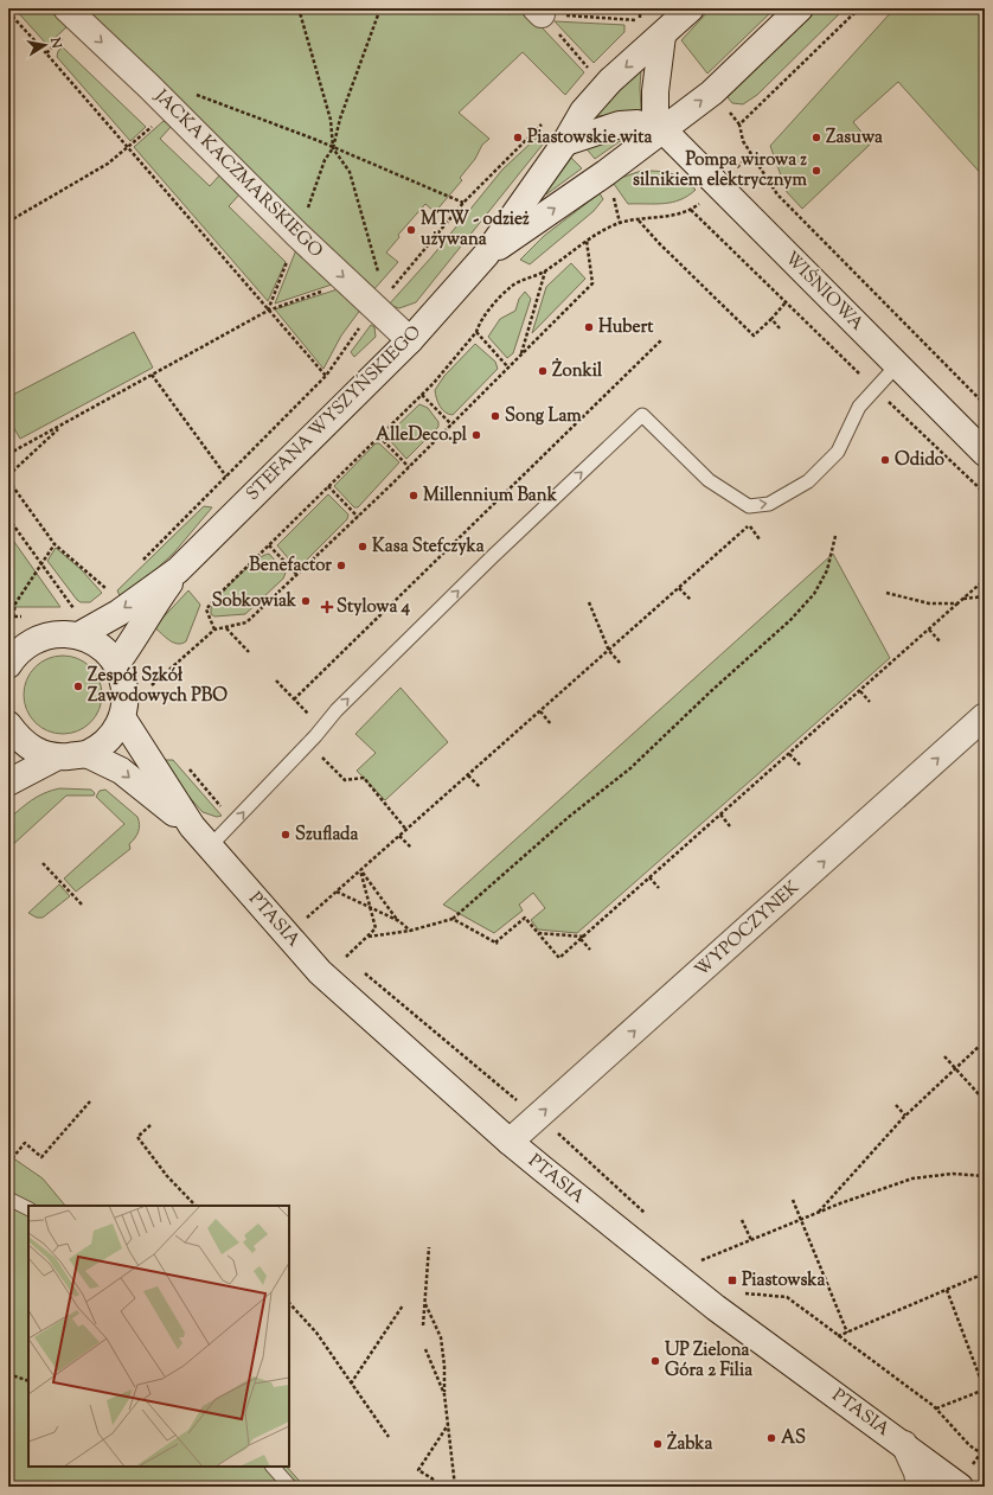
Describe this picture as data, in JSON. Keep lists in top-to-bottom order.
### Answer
{
  "streets": {
    "street": [
      "JACKA KACZMARSKIEGO",
      "WIŚNIOWA",
      "STEFANA WYSZYŃSKIEGO",
      "PTASIA",
      "WYPOCZYNEK"
    ]
  },
  "crossings": [
    ["JACKA KACZMARSKIEGO", "STEFANA WYSZYŃSKIEGO"],
    ["WIŚNIOWA", "STEFANA WYSZYŃSKIEGO"],
    ["PTASIA", "WYPOCZYNEK"]
  ],
  "one_way": ["JACKA KACZMARSKIEGO", "WYPOCZYNEK"],
  "places": {
    "other": [
      "Piastowskie wita",
      "Zasuwa",
      "Pompa wirowa z silnikiem elektrycznym",
      "MTW - odzież używana",
      "Hubert",
      "Żonkil",
      "Song Lam",
      "AlleDeco.pl",
      "Odido",
      "Millennium Bank",
      "Kasa Stefczyka",
      "Benefactor",
      "Sobkowiak",
      "Zespół Szkół Zawodowych PBO",
      "Szuflada",
      "UP Zielona Góra 2 Filia",
      "AS",
      "Żabka"
    ],
    "health": ["Stylowa 4"],
    "transit": ["Piastowska"]
  },
  "north": "right"
}
